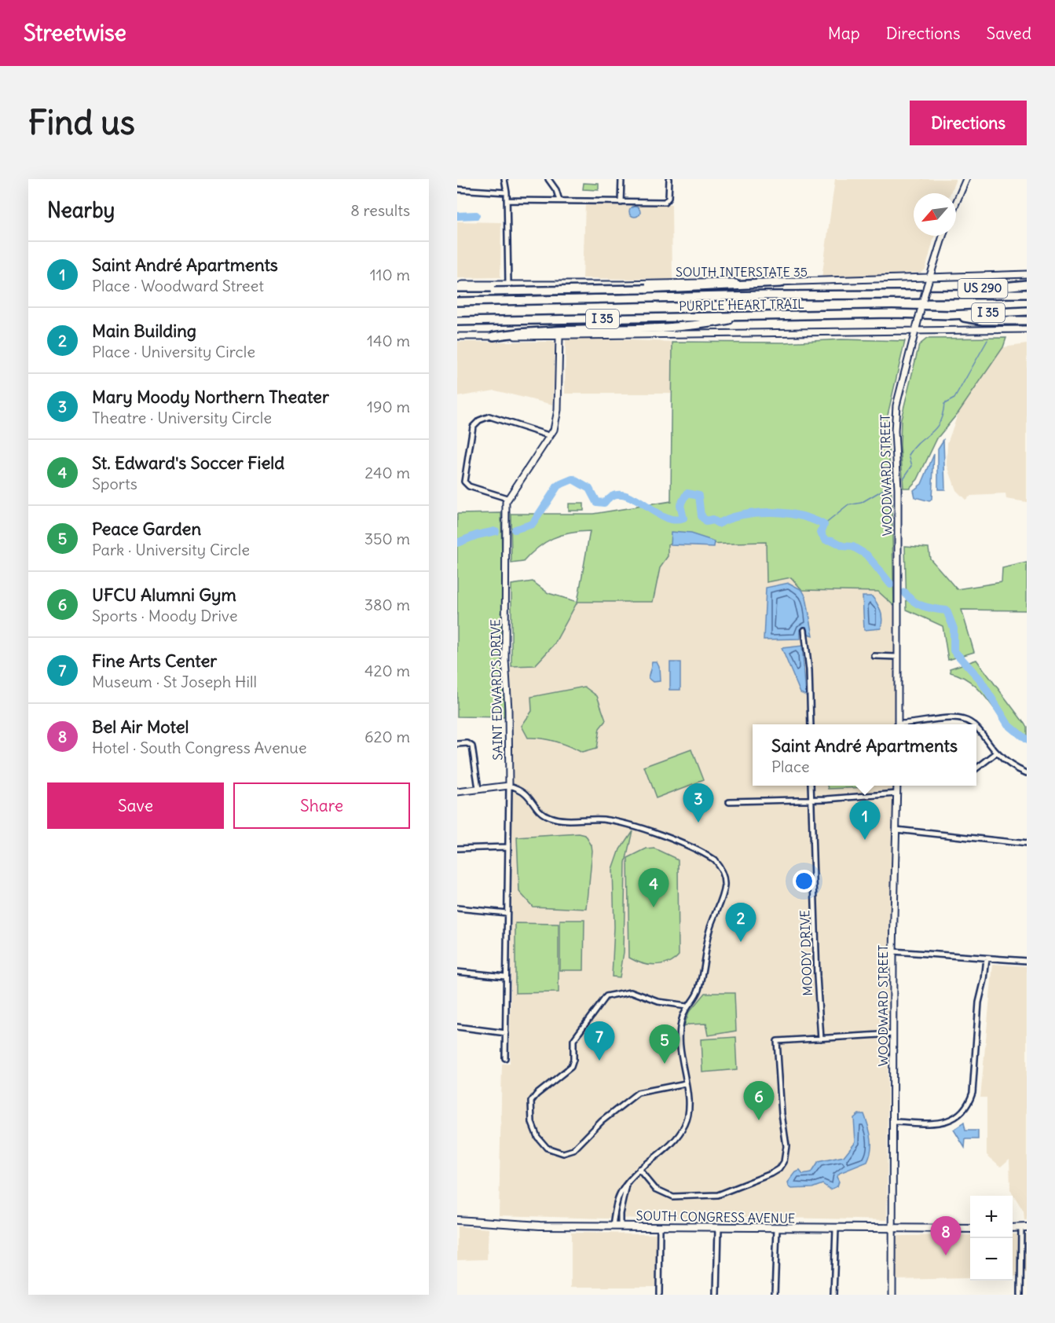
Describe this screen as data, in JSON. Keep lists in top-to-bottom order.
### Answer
{
  "streets": {
    "highway": ["US 290", "PURPLE HEART TRAIL", "I 35"],
    "main road": ["SOUTH CONGRESS AVENUE"],
    "street": [
      "SOUTH INTERSTATE 35",
      "WOODWARD STREET",
      "SAINT EDWARD'S DRIVE",
      "MOODY DRIVE"
    ]
  },
  "crossings": [
    ["SOUTH INTERSTATE 35", "WOODWARD STREET"],
    ["US 290", "PURPLE HEART TRAIL"],
    ["WOODWARD STREET", "SOUTH CONGRESS AVENUE"]
  ],
  "north": "bottom left",
  "page": {
    "header": "Streetwise",
    "nav": ["Map", "Directions", "Saved"],
    "buttons": [
      "Directions",
      ["Save", "Share"]
    ],
    "title": "Find us",
    "heading": ["Nearby", "8 results"],
    "list": [
      {
        "mark": "1",
        "name": "Saint André Apartments",
        "note": "Place · Woodward Street",
        "value": "110 m"
      },
      {
        "mark": "2",
        "name": "Main Building",
        "note": "Place · University Circle",
        "value": "140 m"
      },
      {
        "mark": "3",
        "name": "Mary Moody Northern Theater",
        "note": "Theatre · University Circle",
        "value": "190 m"
      },
      {
        "mark": "4",
        "name": "St. Edward's Soccer Field",
        "note": "Sports",
        "value": "240 m"
      },
      {
        "mark": "5",
        "name": "Peace Garden",
        "note": "Park · University Circle",
        "value": "350 m"
      },
      {
        "mark": "6",
        "name": "UFCU Alumni Gym",
        "note": "Sports · Moody Drive",
        "value": "380 m"
      },
      {
        "mark": "7",
        "name": "Fine Arts Center",
        "note": "Museum · St Joseph Hill",
        "value": "420 m"
      },
      {
        "mark": "8",
        "name": "Bel Air Motel",
        "note": "Hotel · South Congress Avenue",
        "value": "620 m"
      }
    ],
    "popup": ["Saint André Apartments", "Place"],
    "pins": [
      "3",
      "1",
      "4",
      "2",
      "7",
      "5",
      "6",
      "8"
    ],
    "map_buttons": ["+", "−"]
  }
}
